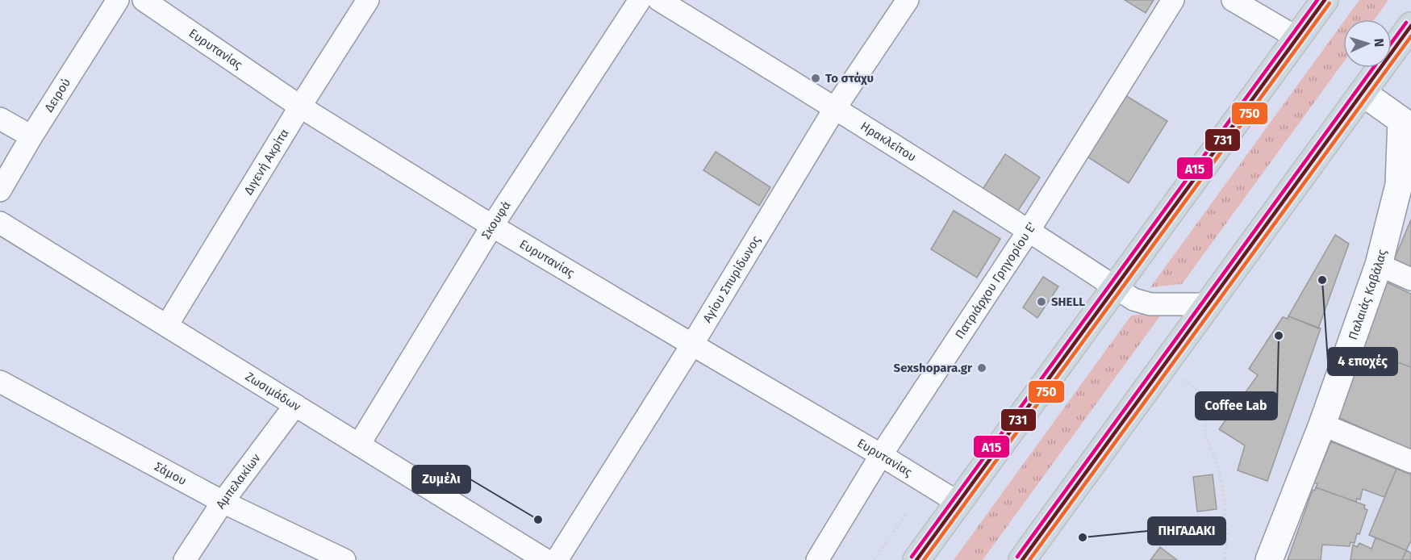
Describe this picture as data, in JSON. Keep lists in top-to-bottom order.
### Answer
{
  "streets": {
    "street": [
      "Ευρυτανίας",
      "Δειρού",
      "Ηρακλείτου",
      "Διγενή Ακρίτα",
      "Σκουφά",
      "Αγίου Σπυρίδωνος",
      "Πατριάρχου Γρηγορίου Ε'",
      "Παλαιάς Καβάλας",
      "Ζωσιμάδων",
      "Σάμου",
      "Αμπελακίων"
    ]
  },
  "crossings": [
    ["Ευρυτανίας", "Διγενή Ακρίτα"],
    ["Ευρυτανίας", "Σκουφά"],
    ["Ευρυτανίας", "Αγίου Σπυρίδωνος"],
    ["Ευρυτανίας", "Πατριάρχου Γρηγορίου Ε'"],
    ["Ηρακλείτου", "Αγίου Σπυρίδωνος"],
    ["Ηρακλείτου", "Πατριάρχου Γρηγορίου Ε'"],
    ["Διγενή Ακρίτα", "Ζωσιμάδων"],
    ["Σκουφά", "Ζωσιμάδων"],
    ["Ζωσιμάδων", "Αμπελακίων"],
    ["Σάμου", "Αμπελακίων"]
  ],
  "places": [
    "Το στάχυ",
    "4 εποχές",
    "SHELL",
    "Coffee Lab",
    "Sexshopara.gr",
    "Ζυμέλι",
    "ΠΗΓΑΔΑΚΙ"
  ],
  "lines": ["transit line 731", "transit line Α15", "transit line 750"],
  "north": "right"
}
